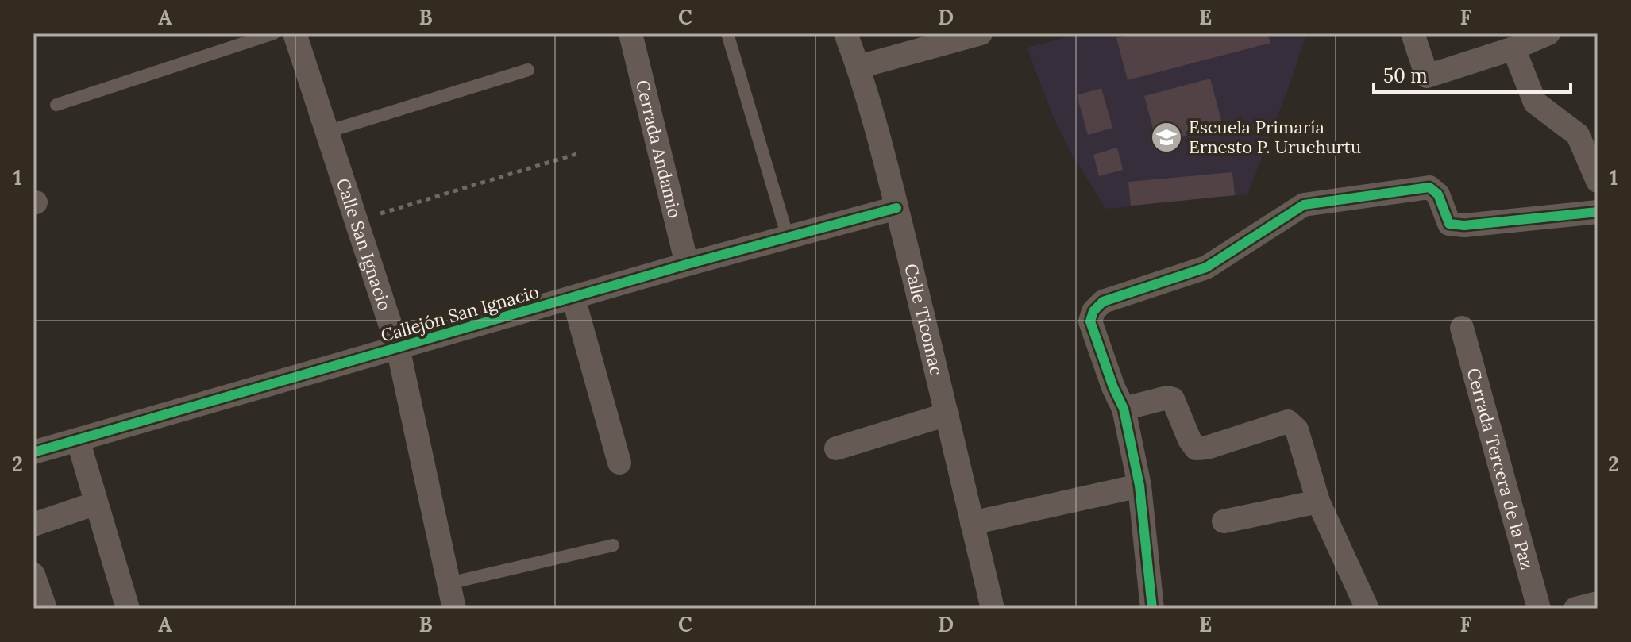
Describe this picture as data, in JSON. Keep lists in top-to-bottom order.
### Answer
{
  "streets": {
    "street": [
      "Cerrada Andamio",
      "Calle San Ignacio",
      "Callejón San Ignacio",
      "Calle Ticomac",
      "Cerrada Tercera de la Paz"
    ]
  },
  "crossings": [
    ["Cerrada Andamio", "Callejón San Ignacio"],
    ["Calle San Ignacio", "Callejón San Ignacio"],
    ["Callejón San Ignacio", "Calle Ticomac"]
  ],
  "places": {
    "school or university": ["Escuela Primaría Ernesto P. Uruchurtu"]
  },
  "scale_bar": "50 m",
  "grid": {
    "columns": [
      "A",
      "B",
      "C",
      "D",
      "E",
      "F"
    ],
    "rows": ["1", "2"]
  }
}
